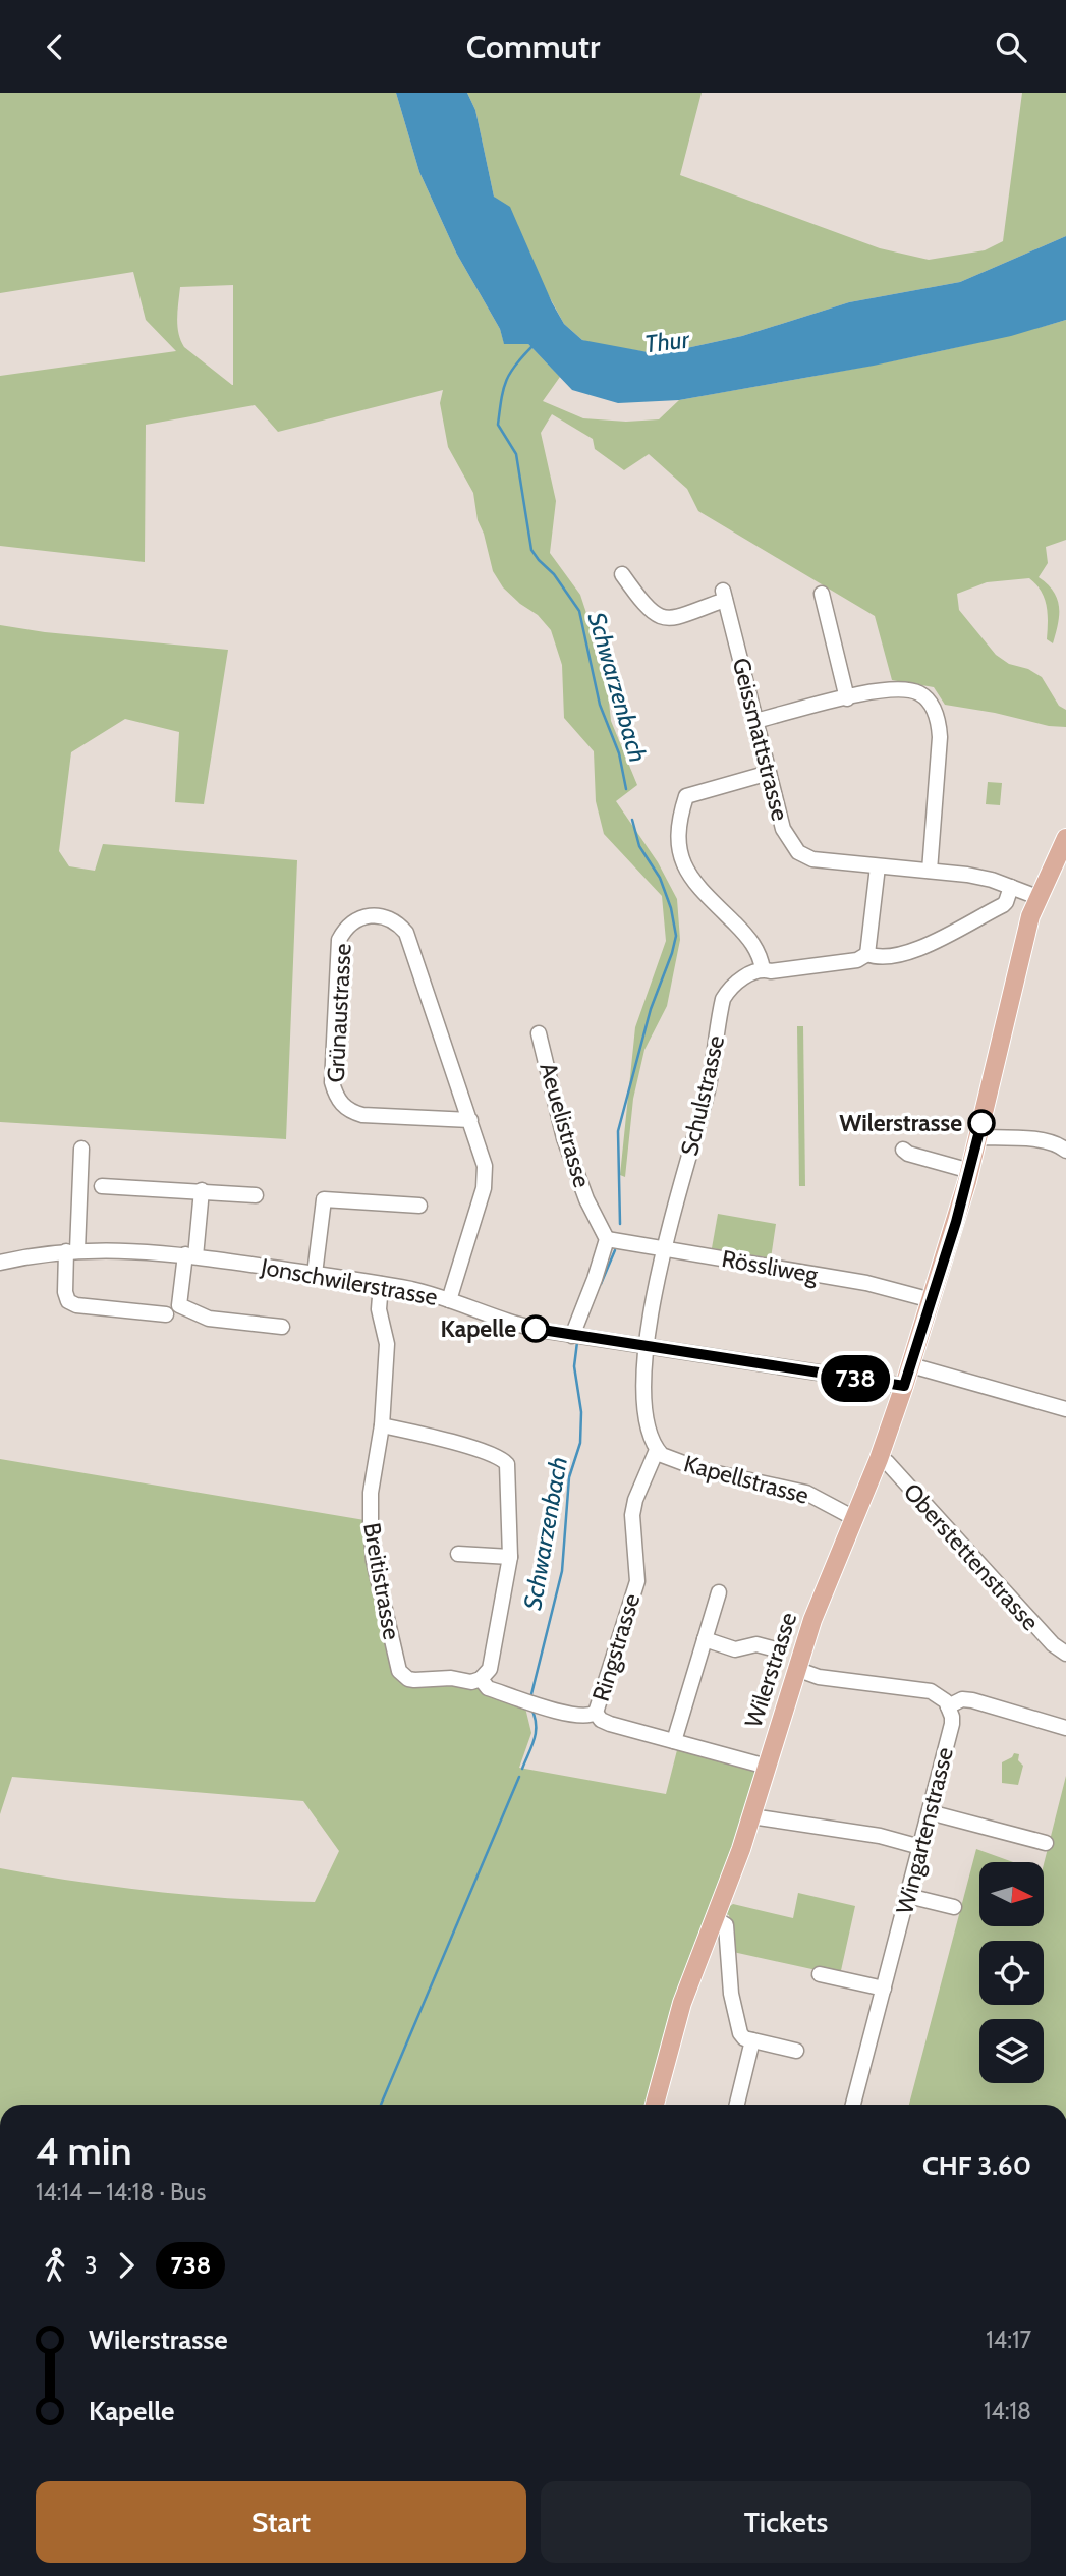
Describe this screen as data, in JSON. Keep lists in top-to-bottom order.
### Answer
{
  "streets": {
    "main road": ["Wilerstrasse"],
    "street": [
      "Geissmattstrasse",
      "Grünaustrasse",
      "Schulstrasse",
      "Aeuelistrasse",
      "Rössliweg",
      "Jonschwilerstrasse",
      "Kapellstrasse",
      "Oberstettenstrasse",
      "Breitistrasse",
      "Ringstrasse",
      "Wingartenstrasse"
    ]
  },
  "crossings": [
    ["Geissmattstrasse", "Schulstrasse"],
    ["Geissmattstrasse", "Wilerstrasse"],
    ["Grünaustrasse", "Jonschwilerstrasse"],
    ["Schulstrasse", "Rössliweg"],
    ["Schulstrasse", "Jonschwilerstrasse"],
    ["Schulstrasse", "Kapellstrasse"],
    ["Aeuelistrasse", "Rössliweg"],
    ["Rössliweg", "Wilerstrasse"],
    ["Jonschwilerstrasse", "Kapellstrasse"],
    ["Jonschwilerstrasse", "Breitistrasse"],
    ["Jonschwilerstrasse", "Wilerstrasse"],
    ["Kapellstrasse", "Ringstrasse"],
    ["Kapellstrasse", "Wilerstrasse"],
    ["Oberstettenstrasse", "Wilerstrasse"],
    ["Breitistrasse", "Ringstrasse"],
    ["Ringstrasse", "Wilerstrasse"]
  ],
  "water": ["Thur", "Schwarzenbach"],
  "places": ["Wilerstrasse", "Kapelle"],
  "lines": ["bus line 738"],
  "north": "right",
  "page": {
    "header": "Commutr",
    "on_map": "738",
    "heading": ["4 min", "14:14 – 14:18 · Bus", "CHF 3.60"],
    "legs": ["3", "738"],
    "list": [
      {
        "name": "Wilerstrasse",
        "value": "14:17"
      },
      {
        "name": "Kapelle",
        "value": "14:18"
      }
    ],
    "buttons": ["Start", "Tickets"]
  }
}
